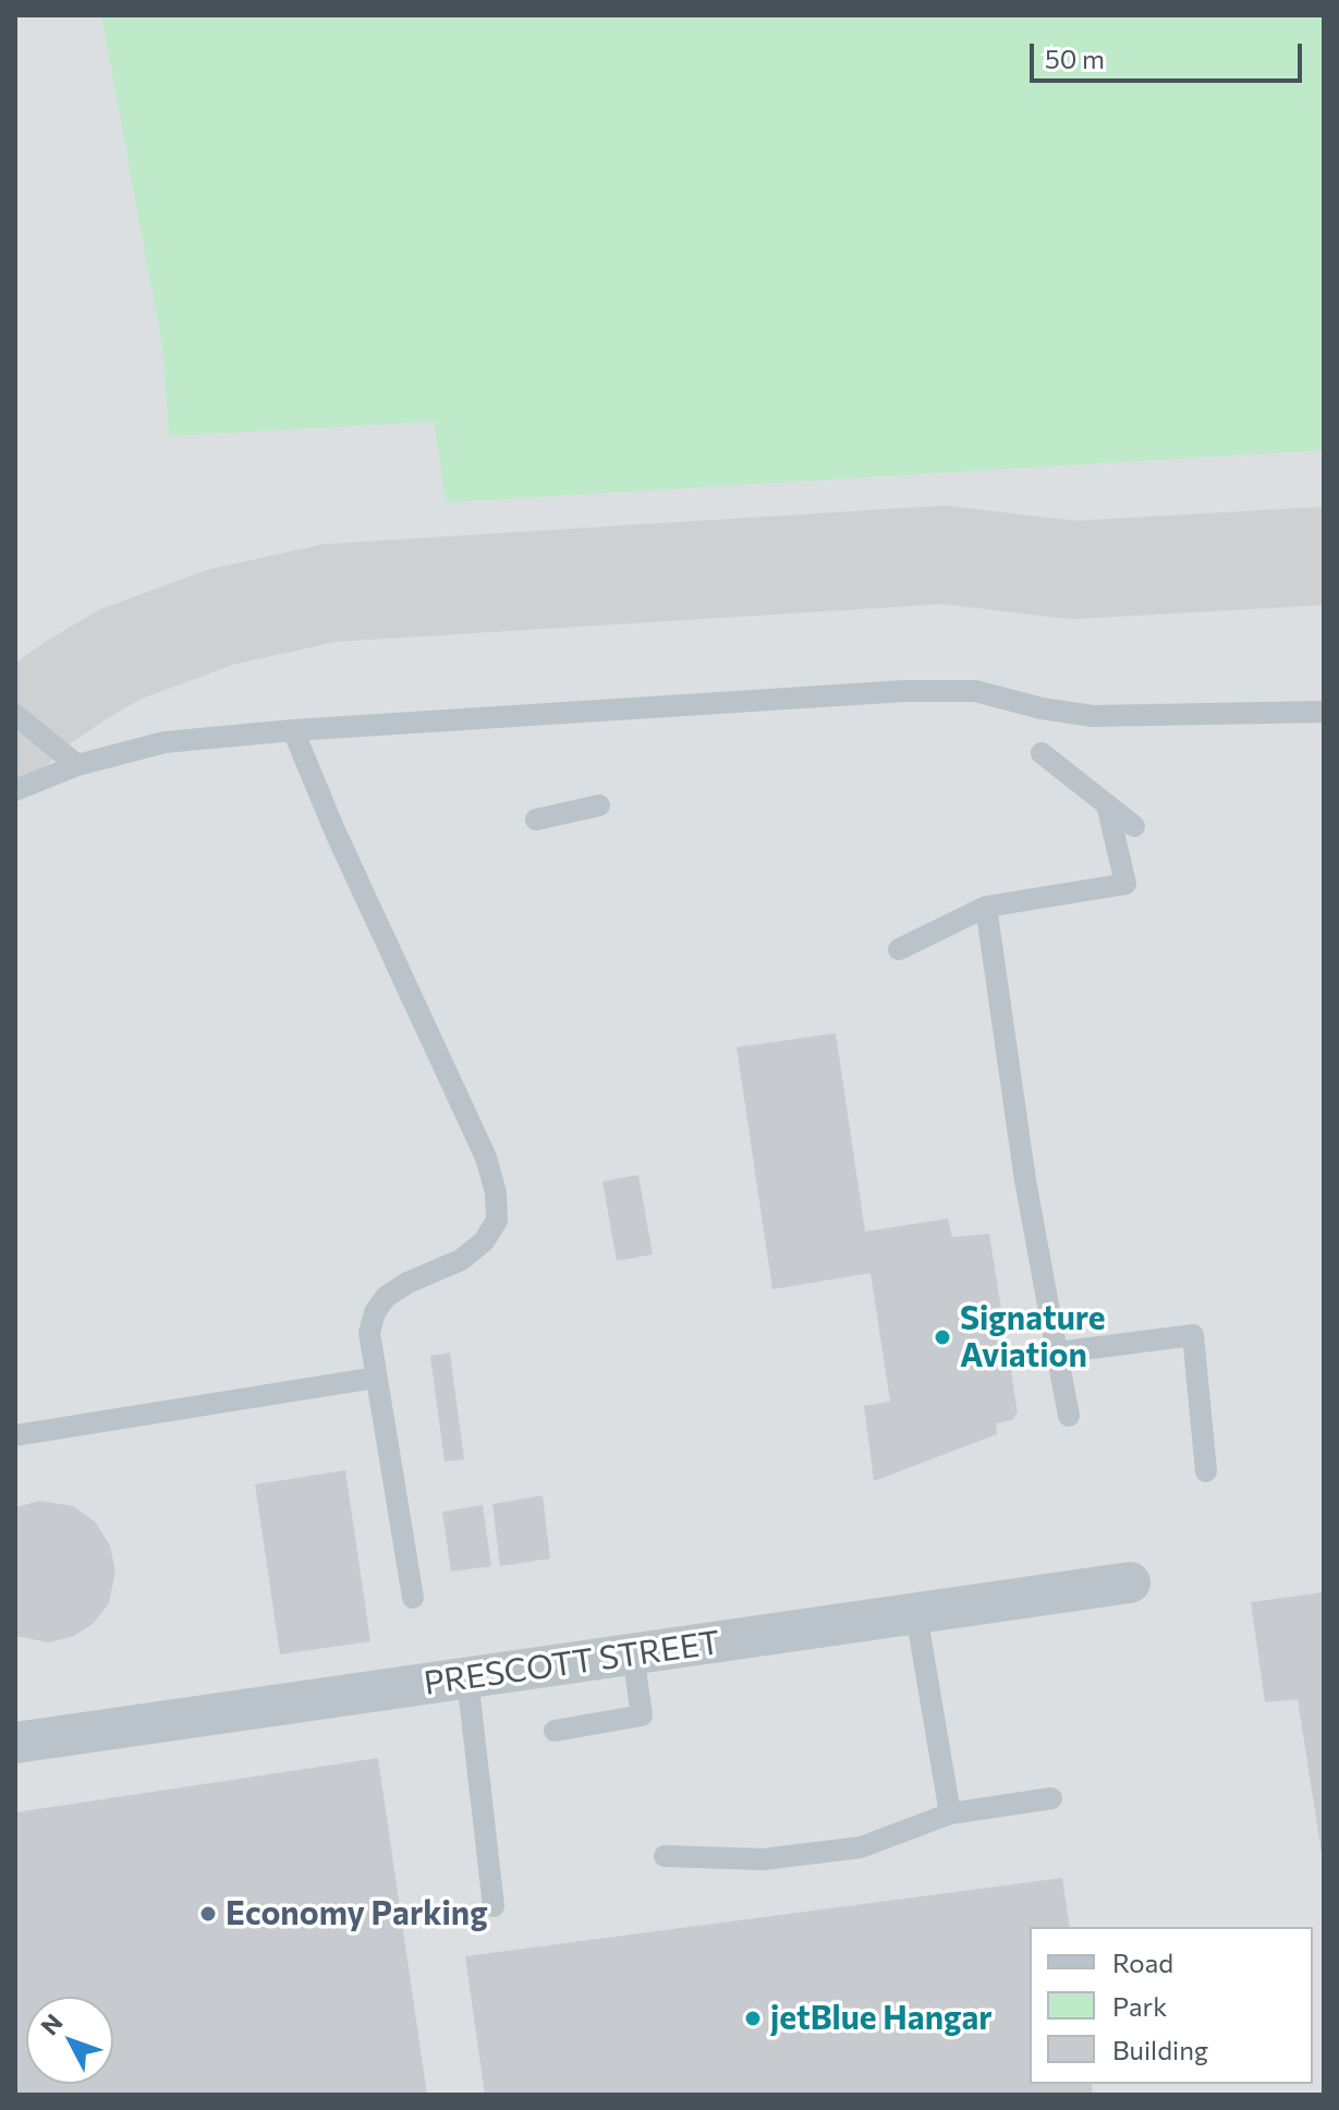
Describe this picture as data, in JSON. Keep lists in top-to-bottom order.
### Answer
{
  "streets": {
    "street": ["PRESCOTT STREET"]
  },
  "places": ["Signature Aviation", "Economy Parking", "jetBlue Hangar"],
  "legend": ["Road", "Park", "Building"],
  "scale_bar": "50 m",
  "north": "top left"
}
